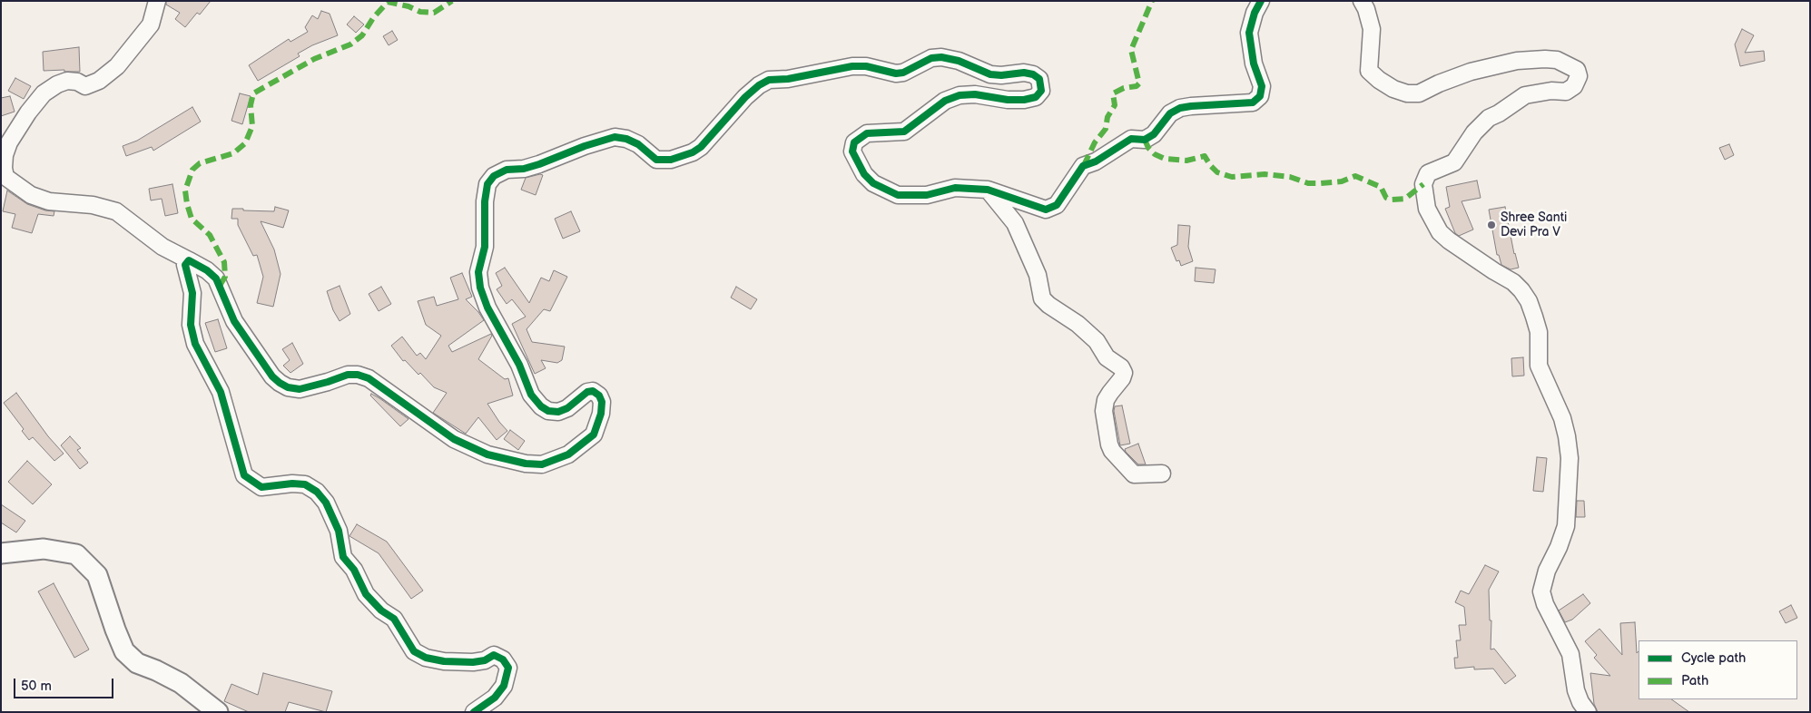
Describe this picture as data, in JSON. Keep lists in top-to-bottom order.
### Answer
{
  "places": ["Shree Santi Devi Pra V"],
  "legend": ["Cycle path", "Path"],
  "scale_bar": "50 m"
}
